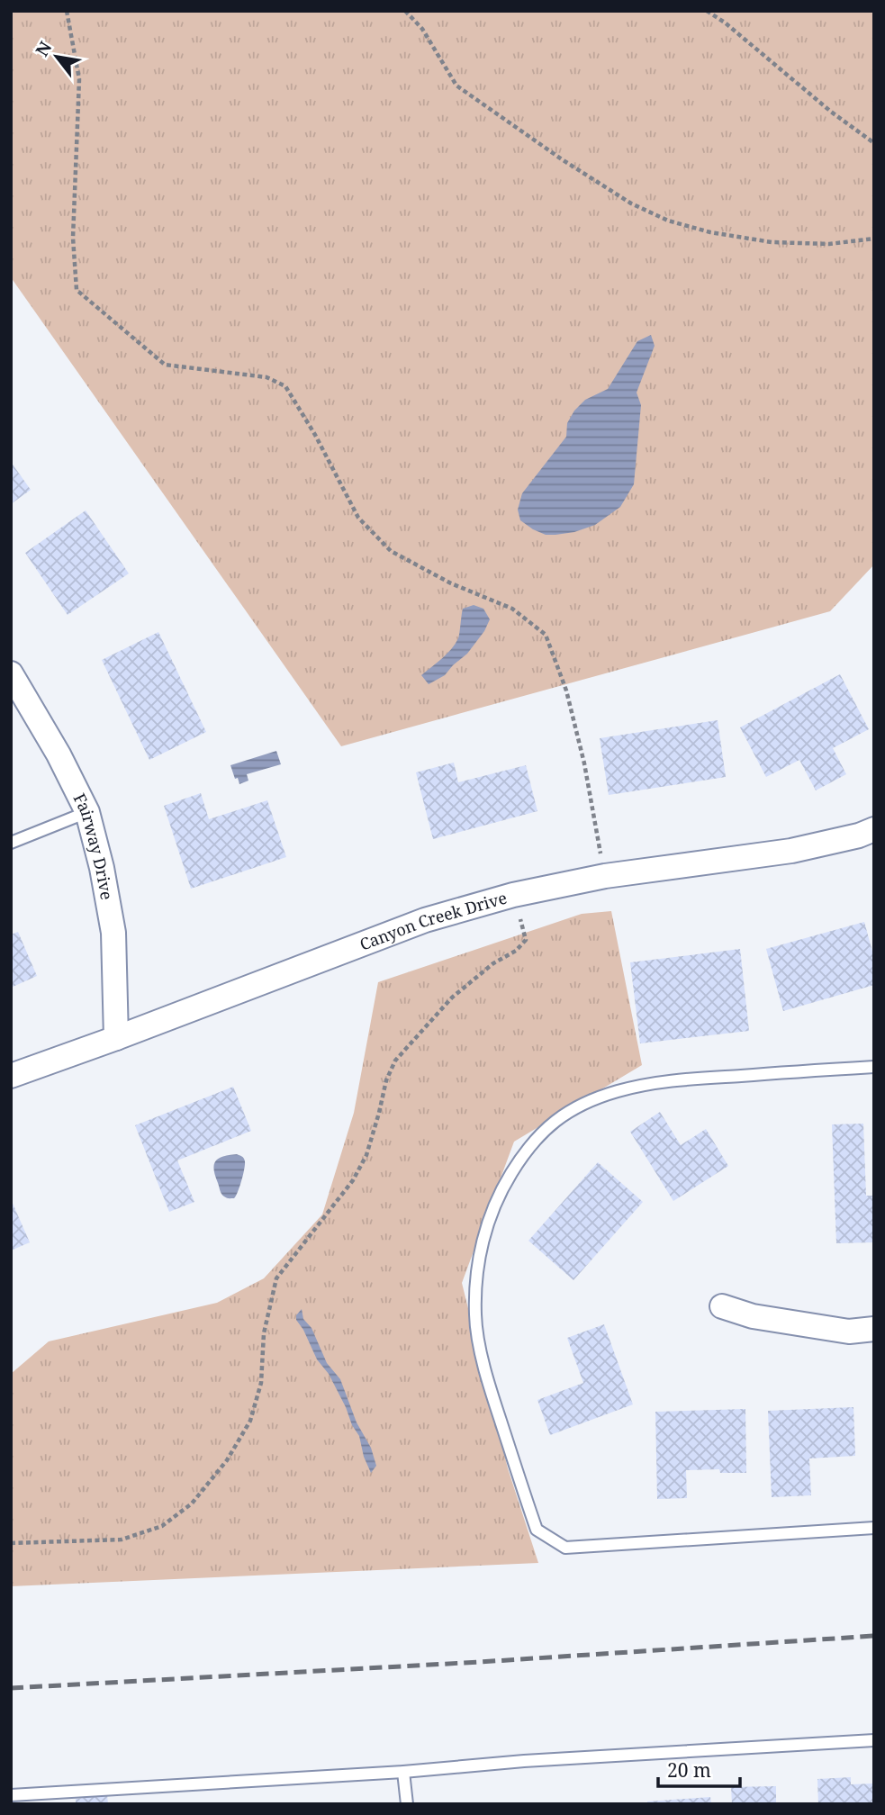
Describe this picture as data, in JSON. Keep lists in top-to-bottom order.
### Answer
{
  "streets": {
    "street": ["Fairway Drive", "Canyon Creek Drive"]
  },
  "crossings": [
    ["Fairway Drive", "Canyon Creek Drive"]
  ],
  "scale_bar": "20 m",
  "north": "top left"
}
